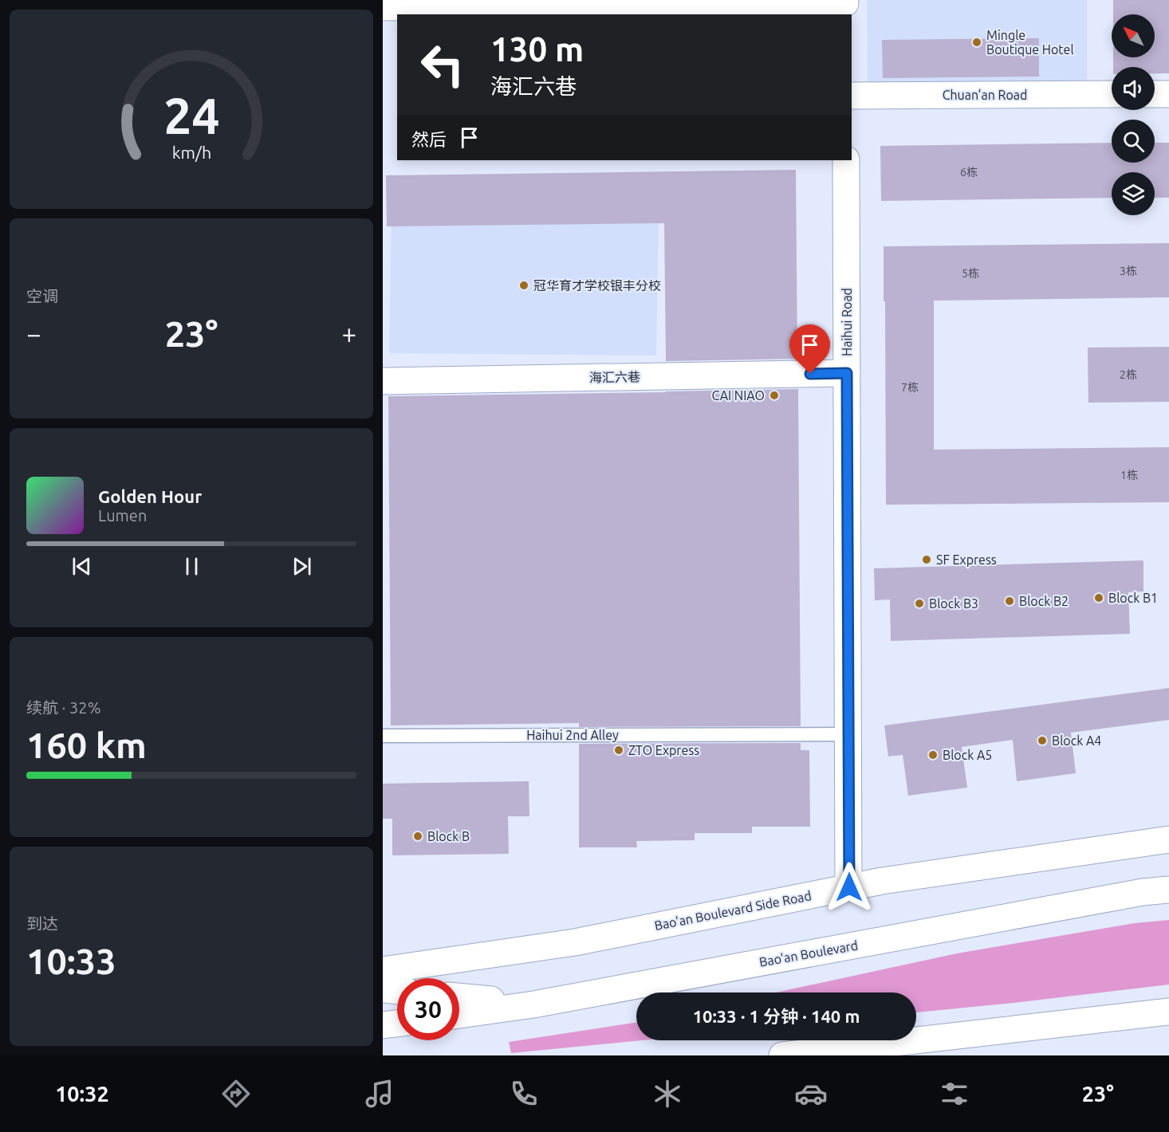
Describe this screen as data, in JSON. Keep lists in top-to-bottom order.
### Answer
{
  "streets": {
    "main road": [
      "Chuan’an Road",
      "Haihui Road",
      "海汇六巷",
      "Bao'an Boulevard Side Road",
      "Bao'an Boulevard"
    ],
    "lane": ["Haihui 2nd Alley"]
  },
  "crossings": [
    ["Haihui Road", "海汇六巷"],
    ["Haihui Road", "Haihui 2nd Alley"],
    ["Haihui Road", "Bao'an Boulevard Side Road"]
  ],
  "places": [
    "Mingle Boutique Hotel",
    "冠华育才学校银丰分校",
    "CAI NIAO",
    "SF Express",
    "Block B1",
    "Block B2",
    "Block B3",
    "Block A4",
    "ZTO Express",
    "Block A5",
    "Block B"
  ],
  "house_numbers": [
    "6栋",
    "3栋",
    "5栋",
    "2栋",
    "7栋",
    "1栋"
  ],
  "north": "top left",
  "page": {
    "turn": ["130 m", "海汇六巷"],
    "then": "然后",
    "tile": [
      "空调",
      ["续航 · 32%", "160 km"],
      ["到达", "10:33"]
    ],
    "heat": ["−", "23°", "+"],
    "song": ["Golden Hour", "Lumen"],
    "limit": "30",
    "trip": "10:33 · 1 分钟 · 140 m",
    "tabs": ["10:32", "23°"],
    "gauge": ["24", "km/h"]
  }
}
